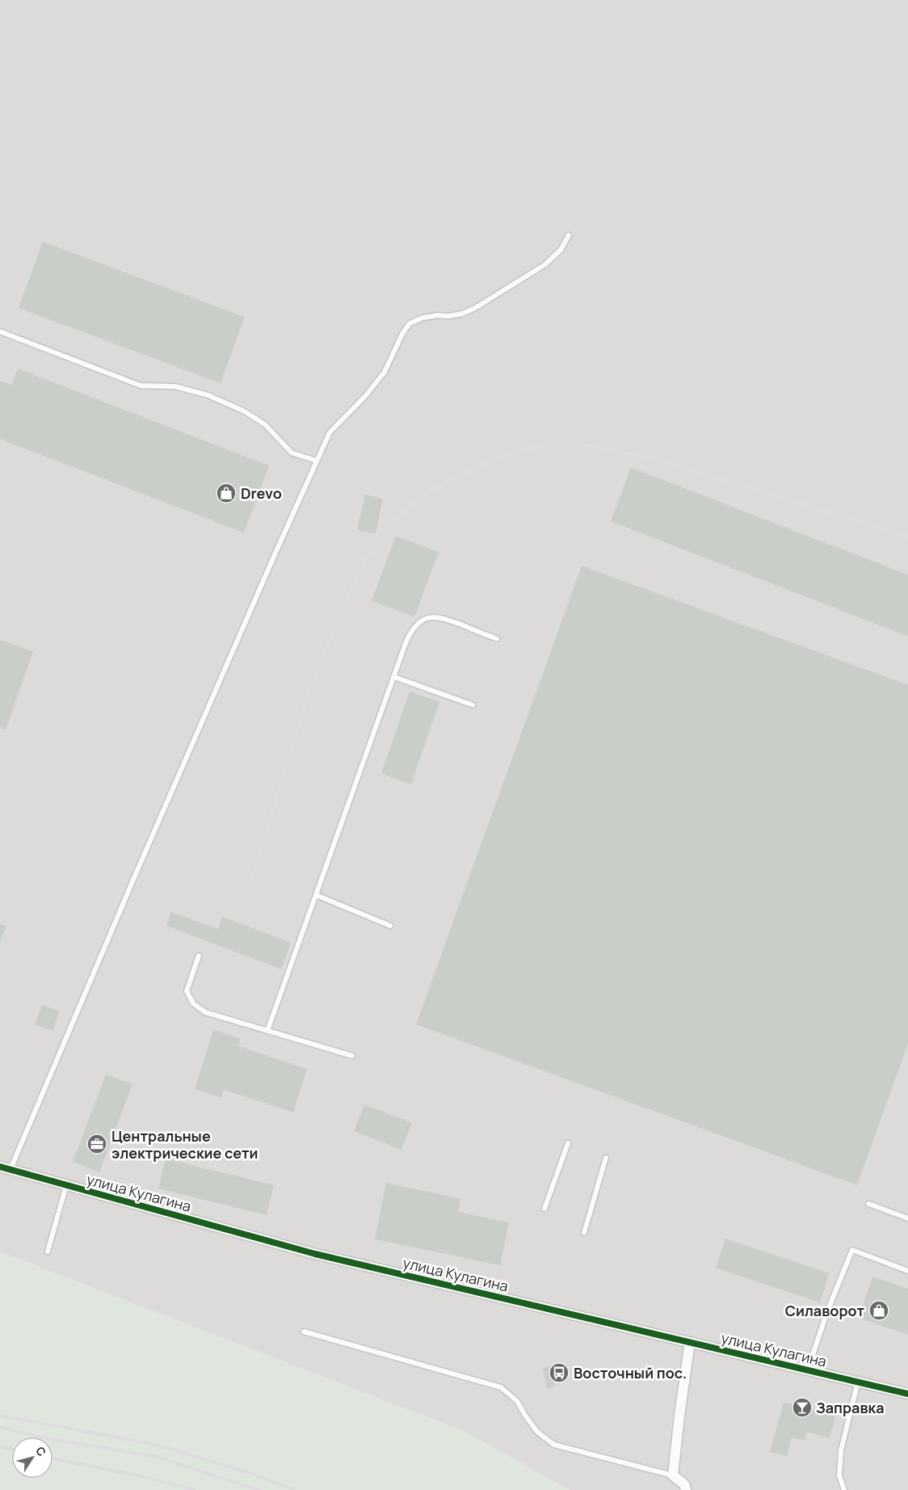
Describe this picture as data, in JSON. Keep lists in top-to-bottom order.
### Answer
{
  "streets": {
    "street": ["улица Кулагина"]
  },
  "places": {
    "shop": ["Drevo", "Силаворот"],
    "office": ["Центральные электрические сети"],
    "bus stop": ["Восточный пос."],
    "bar": ["Заправка"]
  },
  "north": "top right"
}
